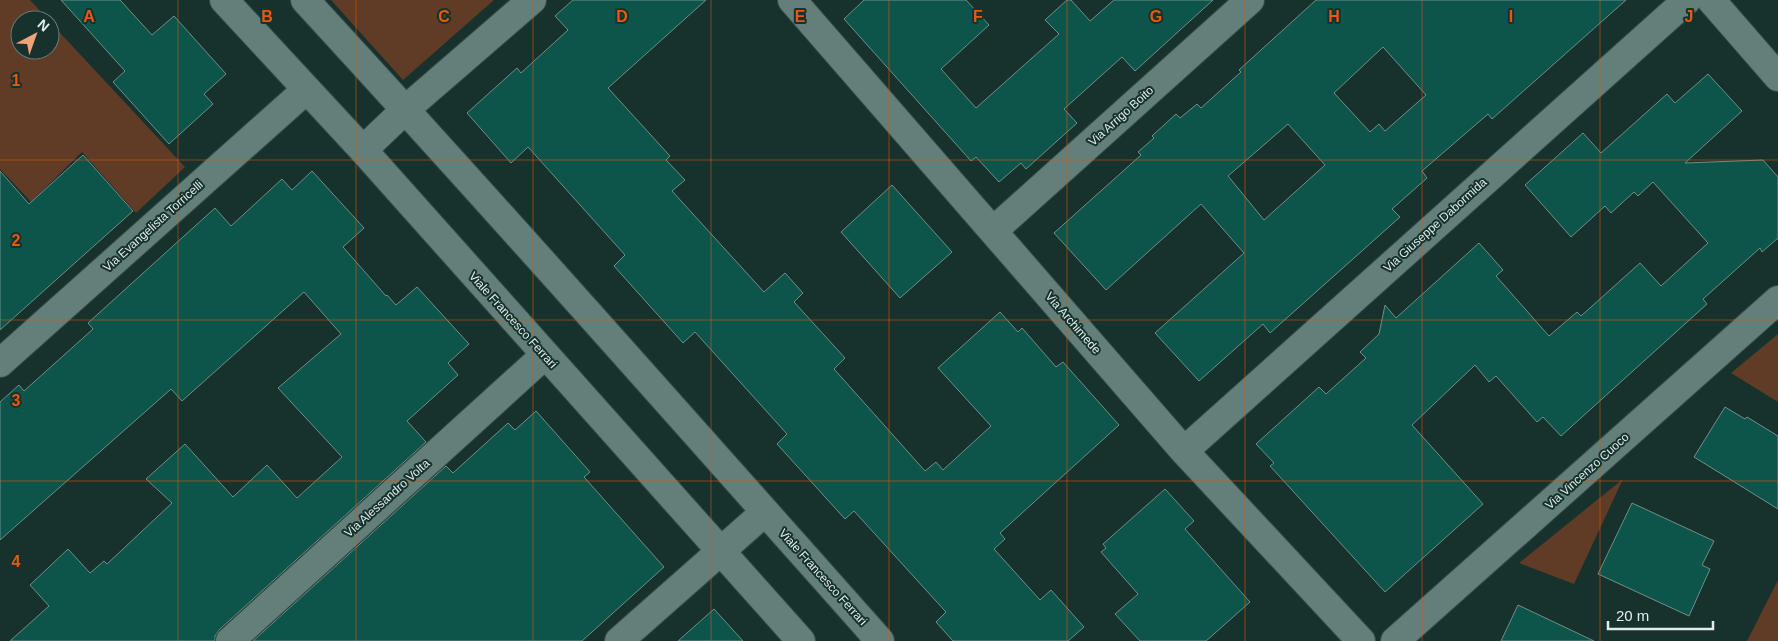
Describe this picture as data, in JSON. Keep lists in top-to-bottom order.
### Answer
{
  "streets": {
    "street": [
      "Via Arrigo Boito",
      "Via Giuseppe Dabormida",
      "Via Evangelista Torricelli",
      "Viale Francesco Ferrari",
      "Via Archimede",
      "Via Vincenzo Cuoco",
      "Via Alessandro Volta"
    ]
  },
  "crossings": [
    ["Via Arrigo Boito", "Via Archimede"],
    ["Via Giuseppe Dabormida", "Via Archimede"],
    ["Via Evangelista Torricelli", "Viale Francesco Ferrari"],
    ["Viale Francesco Ferrari", "Via Alessandro Volta"]
  ],
  "scale_bar": "20 m",
  "north": "top right",
  "grid": {
    "columns": [
      "A",
      "B",
      "C",
      "D",
      "E",
      "F",
      "G",
      "H",
      "I",
      "J"
    ],
    "rows": [
      "1",
      "2",
      "3",
      "4"
    ]
  }
}
